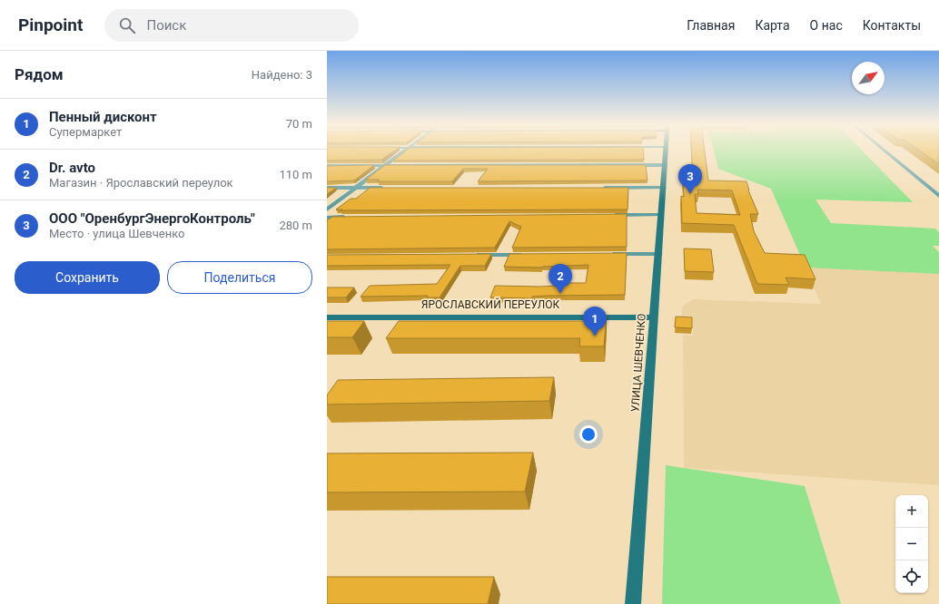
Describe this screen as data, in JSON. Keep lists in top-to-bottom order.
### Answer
{
  "streets": {
    "main road": ["ЯРОСЛАВСКИЙ ПЕРЕУЛОК", "УЛИЦА ШЕВЧЕНКО"]
  },
  "crossings": [
    ["ЯРОСЛАВСКИЙ ПЕРЕУЛОК", "УЛИЦА ШЕВЧЕНКО"]
  ],
  "north": "top right",
  "page": {
    "header": "Pinpoint",
    "search": "Поиск",
    "nav": [
      "Главная",
      "Карта",
      "О нас",
      "Контакты"
    ],
    "heading": ["Рядом", "Найдено: 3"],
    "list": [
      {
        "mark": "1",
        "name": "Пенный дисконт",
        "note": "Супермаркет",
        "value": "70 m"
      },
      {
        "mark": "2",
        "name": "Dr. avto",
        "note": "Магазин · Ярославский переулок",
        "value": "110 m"
      },
      {
        "mark": "3",
        "name": "ООО \"ОренбургЭнергоКонтроль\"",
        "note": "Место · улица Шевченко",
        "value": "280 m"
      }
    ],
    "pins": ["3", "2", "1"],
    "buttons": ["Сохранить", "Поделиться"],
    "map_buttons": ["+", "−"]
  }
}
